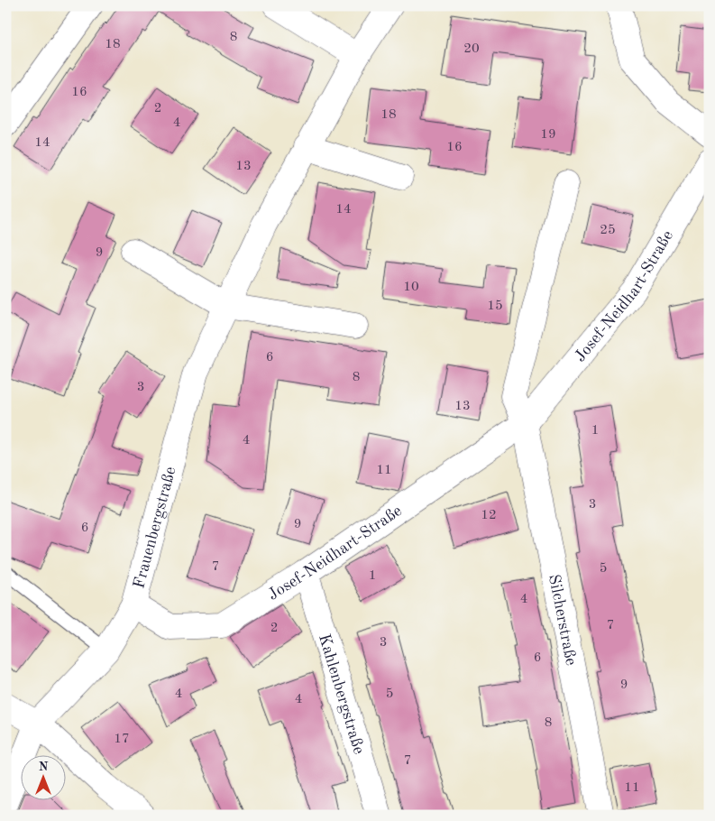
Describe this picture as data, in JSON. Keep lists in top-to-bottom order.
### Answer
{
  "streets": {
    "street": [
      "Josef-Neidhart-Straße",
      "Frauenbergstraße",
      "Silcherstraße",
      "Kahlenbergstraße"
    ]
  },
  "crossings": [
    ["Josef-Neidhart-Straße", "Frauenbergstraße"],
    ["Josef-Neidhart-Straße", "Silcherstraße"],
    ["Josef-Neidhart-Straße", "Kahlenbergstraße"]
  ],
  "house_numbers": [
    "8",
    "18",
    "20",
    "16",
    "2",
    "18",
    "4",
    "19",
    "14",
    "16",
    "13",
    "14",
    "25",
    "9",
    "10",
    "15",
    "6",
    "8",
    "3",
    "13",
    "1",
    "4",
    "11",
    "3",
    "12",
    "9",
    "6",
    "7",
    "5",
    "1",
    "4",
    "7",
    "2",
    "3",
    "6",
    "9",
    "4",
    "5",
    "4",
    "8",
    "17",
    "7",
    "11"
  ],
  "north": "top"
}
